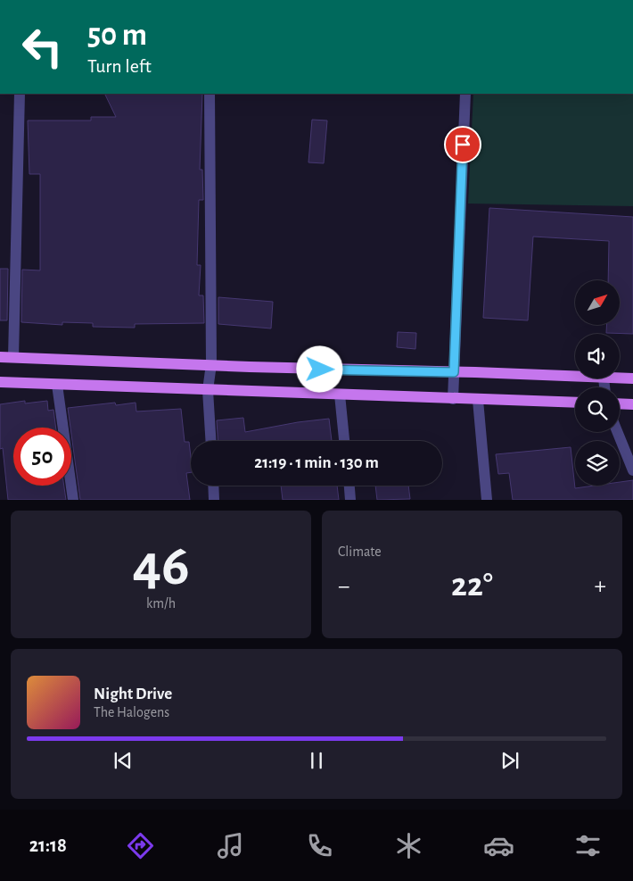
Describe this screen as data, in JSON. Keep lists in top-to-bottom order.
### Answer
{
  "north": "top right",
  "page": {
    "turn": ["50 m", "Turn left"],
    "limit": "50",
    "trip": "21:19 · 1 min · 130 m",
    "tile": [
      ["46", "km/h"],
      "Climate"
    ],
    "heat": ["−", "22°", "+"],
    "song": ["Night Drive", "The Halogens"],
    "tabs": "21:18"
  }
}
